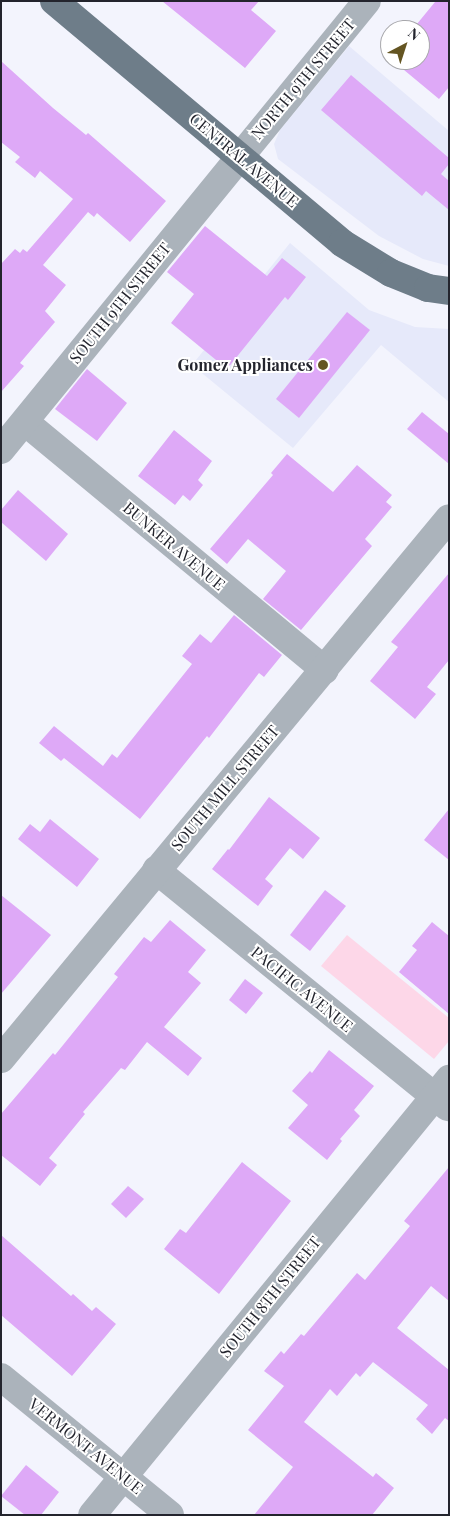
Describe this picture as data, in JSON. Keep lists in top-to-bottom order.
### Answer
{
  "streets": {
    "main road": ["CENTRAL AVENUE"],
    "street": [
      "NORTH 9TH STREET",
      "SOUTH 9TH STREET",
      "BUNKER AVENUE",
      "SOUTH MILL STREET",
      "PACIFIC AVENUE",
      "SOUTH 8TH STREET",
      "VERMONT AVENUE"
    ]
  },
  "crossings": [
    ["NORTH 9TH STREET", "CENTRAL AVENUE"],
    ["NORTH 9TH STREET", "SOUTH 9TH STREET"],
    ["CENTRAL AVENUE", "SOUTH 9TH STREET"],
    ["SOUTH 9TH STREET", "BUNKER AVENUE"],
    ["BUNKER AVENUE", "SOUTH MILL STREET"],
    ["SOUTH MILL STREET", "PACIFIC AVENUE"],
    ["PACIFIC AVENUE", "SOUTH 8TH STREET"],
    ["SOUTH 8TH STREET", "VERMONT AVENUE"]
  ],
  "places": ["Gomez Appliances"],
  "north": "top right"
}
